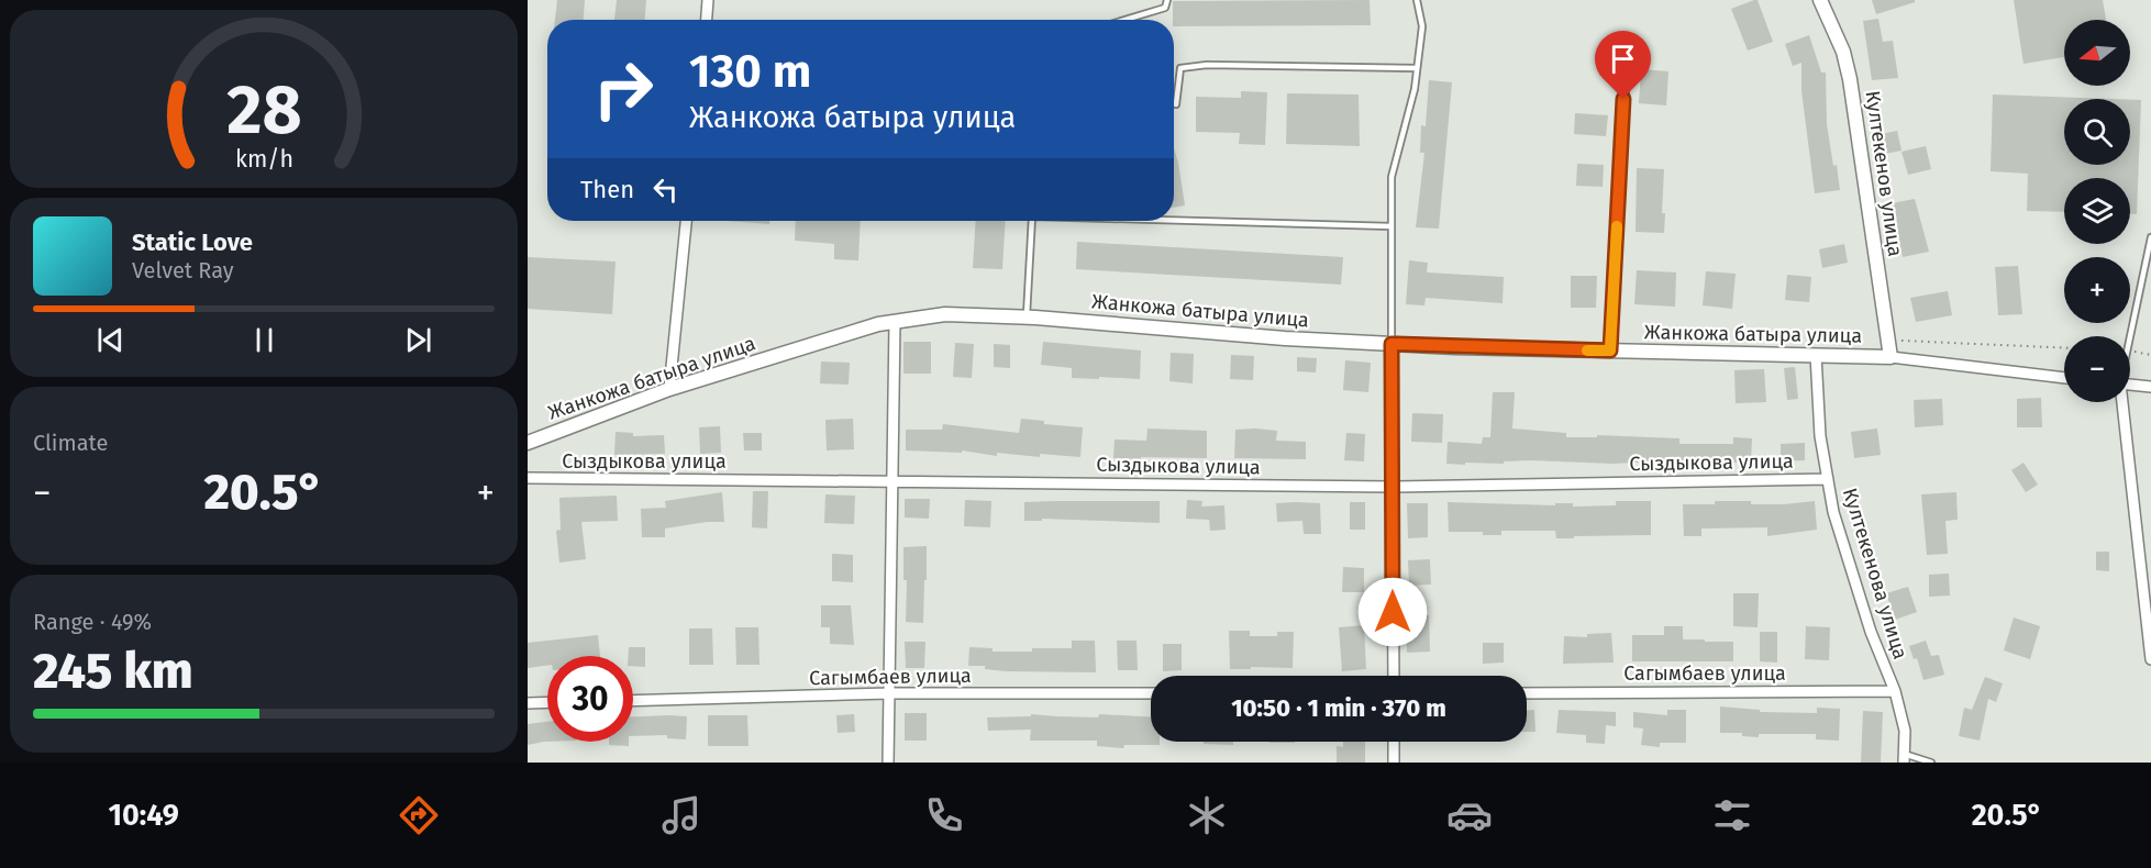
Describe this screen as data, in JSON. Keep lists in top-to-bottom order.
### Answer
{
  "streets": {
    "street": [
      "Култекенов улица",
      "Жанкожа батыра улица",
      "Сыздыкова улица",
      "Култекенова улица",
      "Сагымбаев улица"
    ]
  },
  "crossings": [
    ["Култекенов улица", "Жанкожа батыра улица"],
    ["Жанкожа батыра улица", "Култекенова улица"],
    ["Сыздыкова улица", "Култекенова улица"],
    ["Култекенова улица", "Сагымбаев улица"]
  ],
  "north": "left",
  "page": {
    "map_buttons": ["+", "−"],
    "turn": ["130 m", "Жанкожа батыра улица"],
    "then": "Then",
    "song": ["Static Love", "Velvet Ray"],
    "tile": [
      "Climate",
      ["Range · 49%", "245 km"]
    ],
    "heat": ["−", "20.5°", "+"],
    "limit": "30",
    "trip": "10:50 · 1 min · 370 m",
    "tabs": ["10:49", "20.5°"],
    "gauge": ["28", "km/h"]
  }
}
